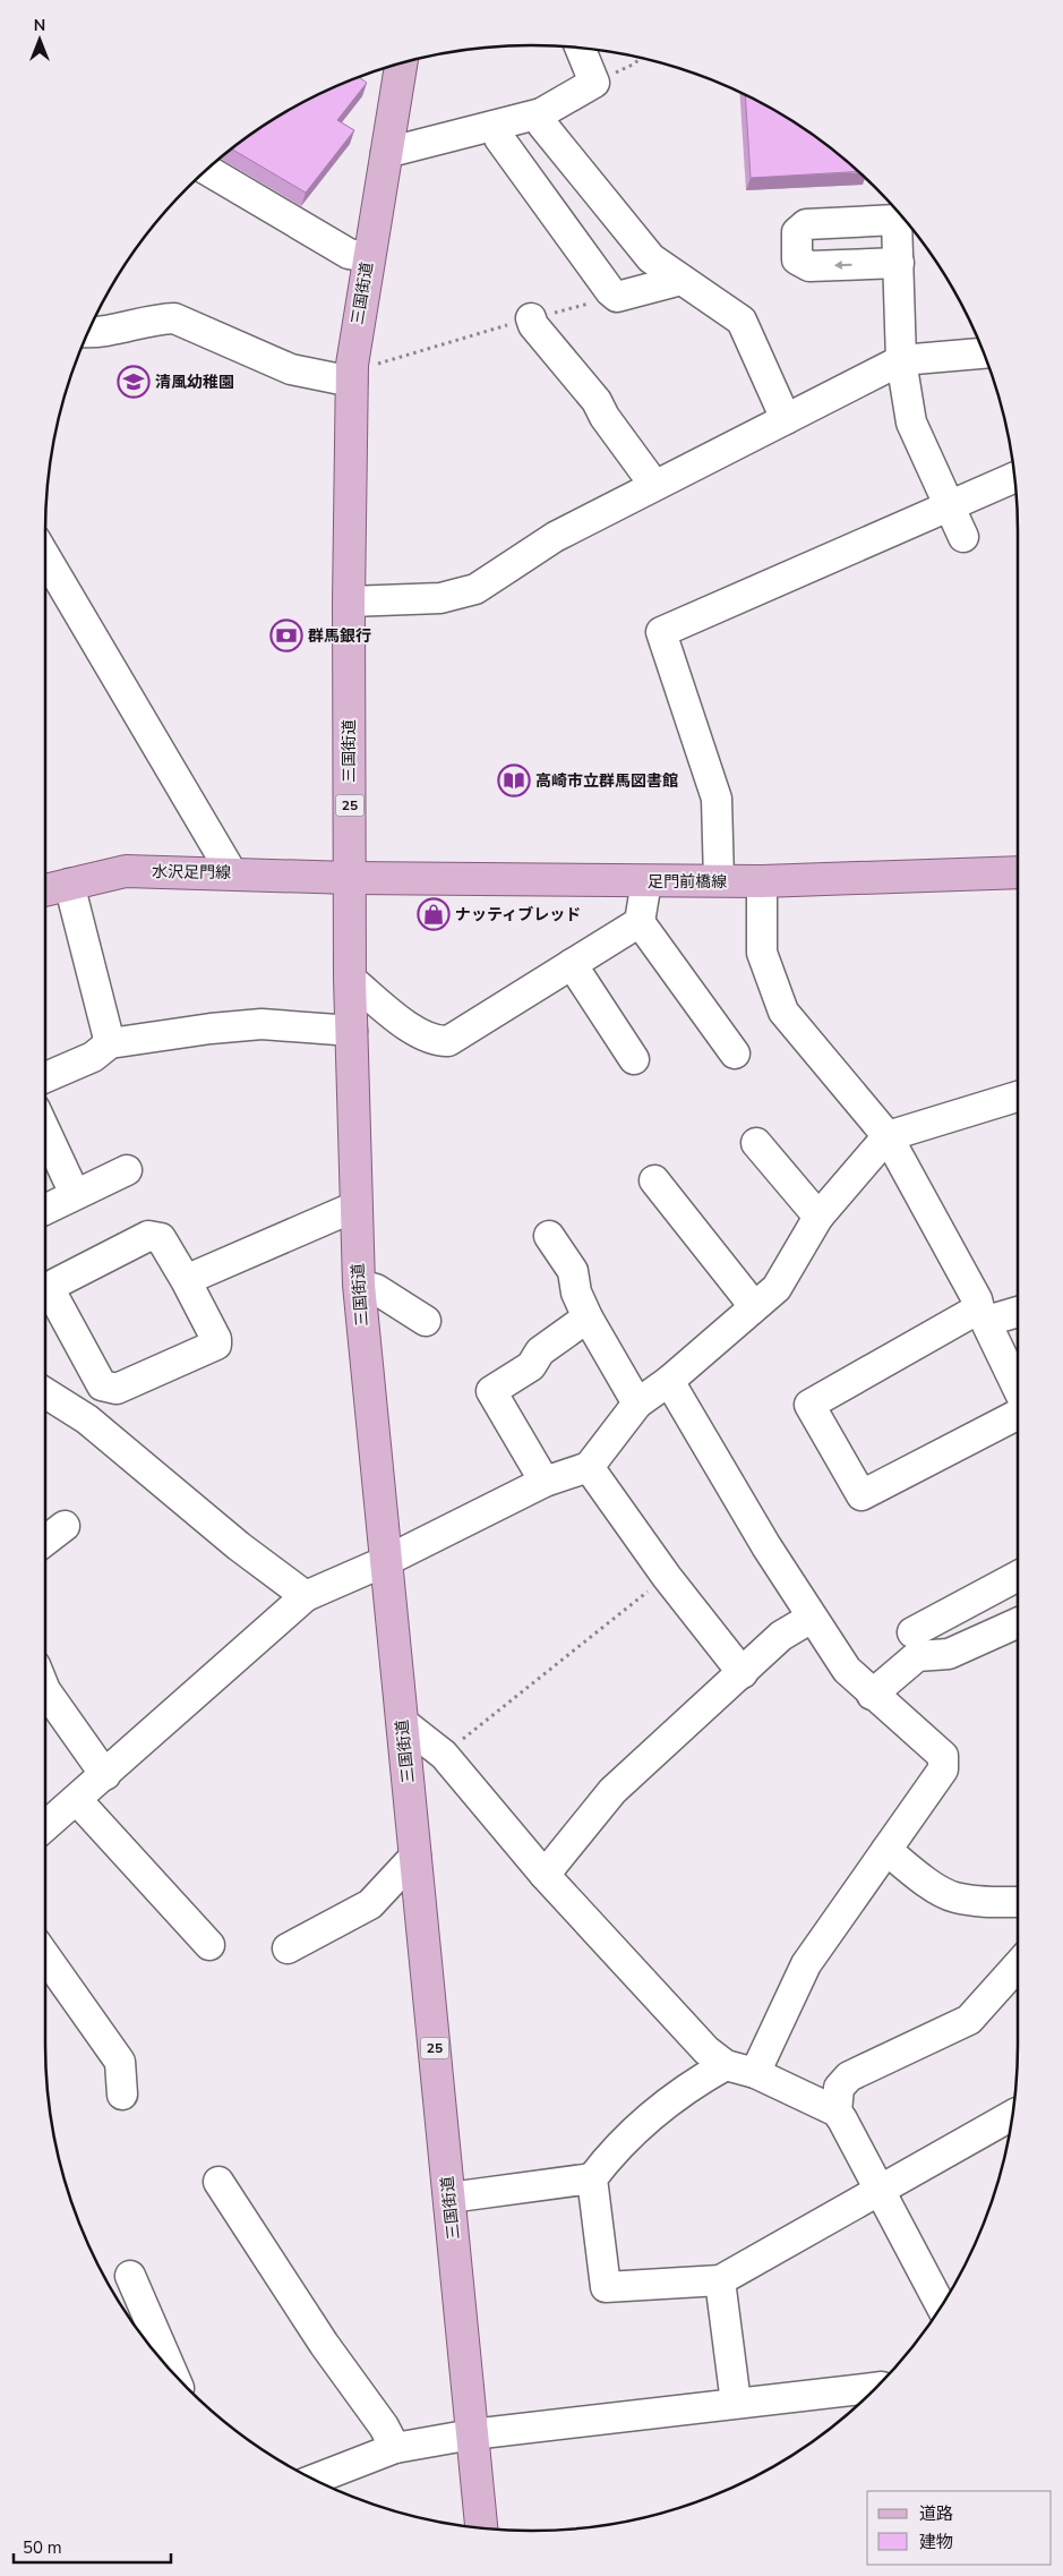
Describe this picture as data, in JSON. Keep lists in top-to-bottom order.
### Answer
{
  "streets": {
    "main road": [
      "三国街道",
      "25",
      "水沢足門線",
      "足門前橋線"
    ]
  },
  "crossings": [
    ["三国街道", "水沢足門線"],
    ["三国街道", "足門前橋線"],
    ["水沢足門線", "足門前橋線"]
  ],
  "places": {
    "school or university": ["清風幼稚園"],
    "bank": ["群馬銀行"],
    "library": ["高崎市立群馬図書館"],
    "shop": ["ナッティブレッド"]
  },
  "legend": ["道路", "建物"],
  "scale_bar": "50 m",
  "north": "top"
}
